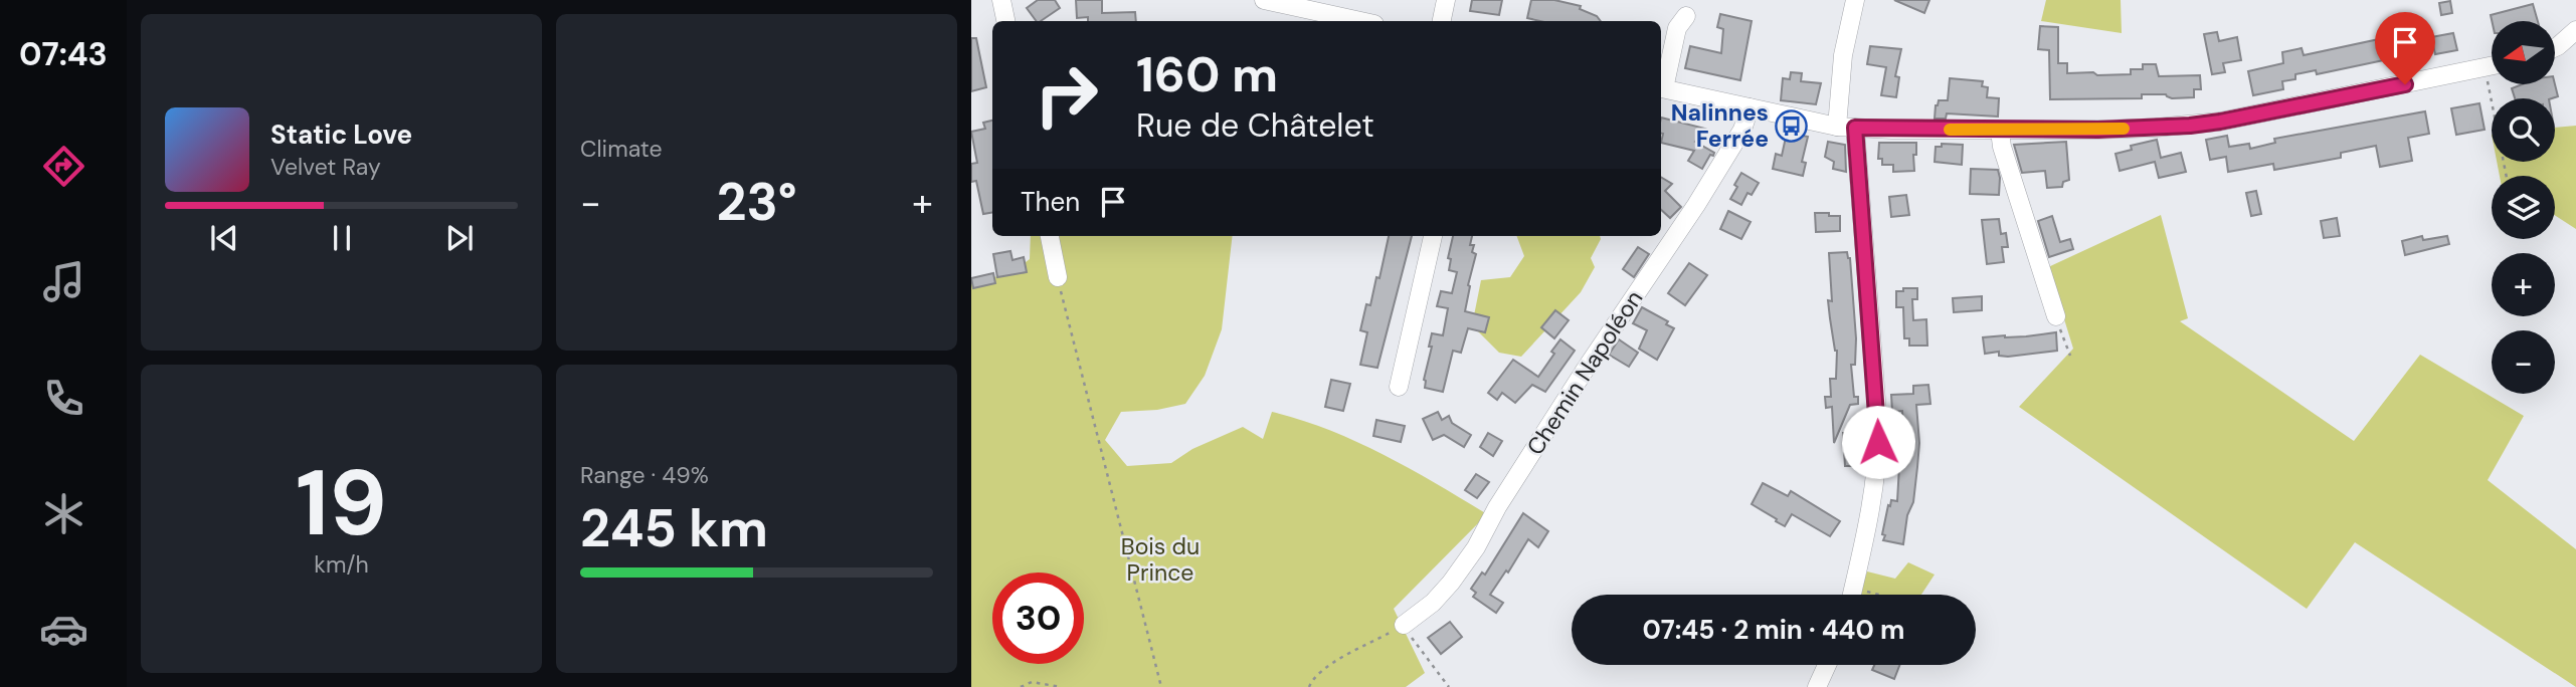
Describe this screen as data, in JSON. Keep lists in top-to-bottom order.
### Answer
{
  "streets": {
    "street": ["Chemin Napoléon"]
  },
  "parks": ["Bois du Prince"],
  "places": {
    "bus stop": ["Nalinnes Ferrée"]
  },
  "north": "left",
  "page": {
    "tabs": "07:43",
    "tile": [
      "Climate",
      ["19", "km/h"],
      ["Range · 49%", "245 km"]
    ],
    "map_buttons": ["+", "−"],
    "turn": ["160 m", "Rue de Châtelet"],
    "song": ["Static Love", "Velvet Ray"],
    "then": "Then",
    "heat": ["−", "23°", "+"],
    "limit": "30",
    "trip": "07:45 · 2 min · 440 m"
  }
}
